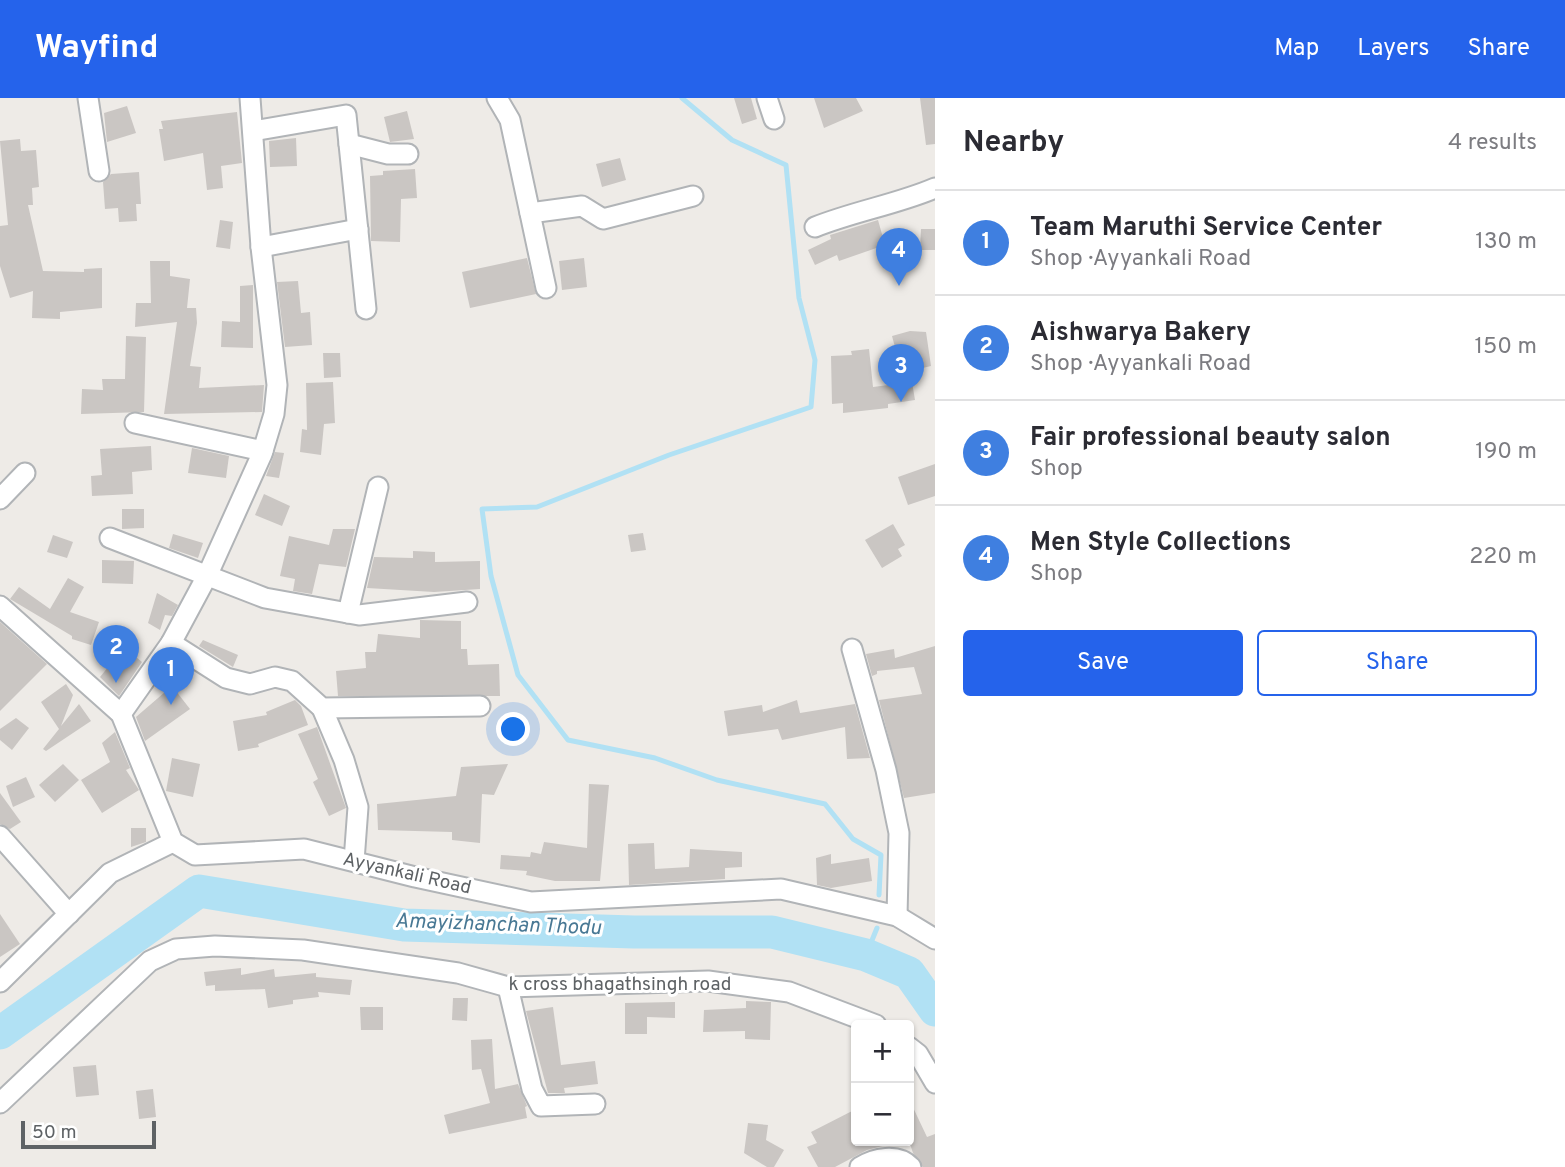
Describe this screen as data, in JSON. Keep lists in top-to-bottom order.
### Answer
{
  "streets": {
    "street": ["Ayyankali Road", "k cross bhagathsingh road"]
  },
  "water": ["Amayizhanchan Thodu"],
  "scale_bar": "50 m",
  "page": {
    "header": "Wayfind",
    "nav": ["Map", "Layers", "Share"],
    "heading": ["Nearby", "4 results"],
    "list": [
      {
        "mark": "1",
        "name": "Team Maruthi Service Center",
        "note": "Shop · Ayyankali Road",
        "value": "130 m"
      },
      {
        "mark": "2",
        "name": "Aishwarya Bakery",
        "note": "Shop · Ayyankali Road",
        "value": "150 m"
      },
      {
        "mark": "3",
        "name": "Fair professional beauty salon",
        "note": "Shop",
        "value": "190 m"
      },
      {
        "mark": "4",
        "name": "Men Style Collections",
        "note": "Shop",
        "value": "220 m"
      }
    ],
    "pins": [
      "4",
      "3",
      "2",
      "1"
    ],
    "buttons": ["Save", "Share"],
    "map_buttons": ["+", "−"],
    "scale": "50 m"
  }
}
